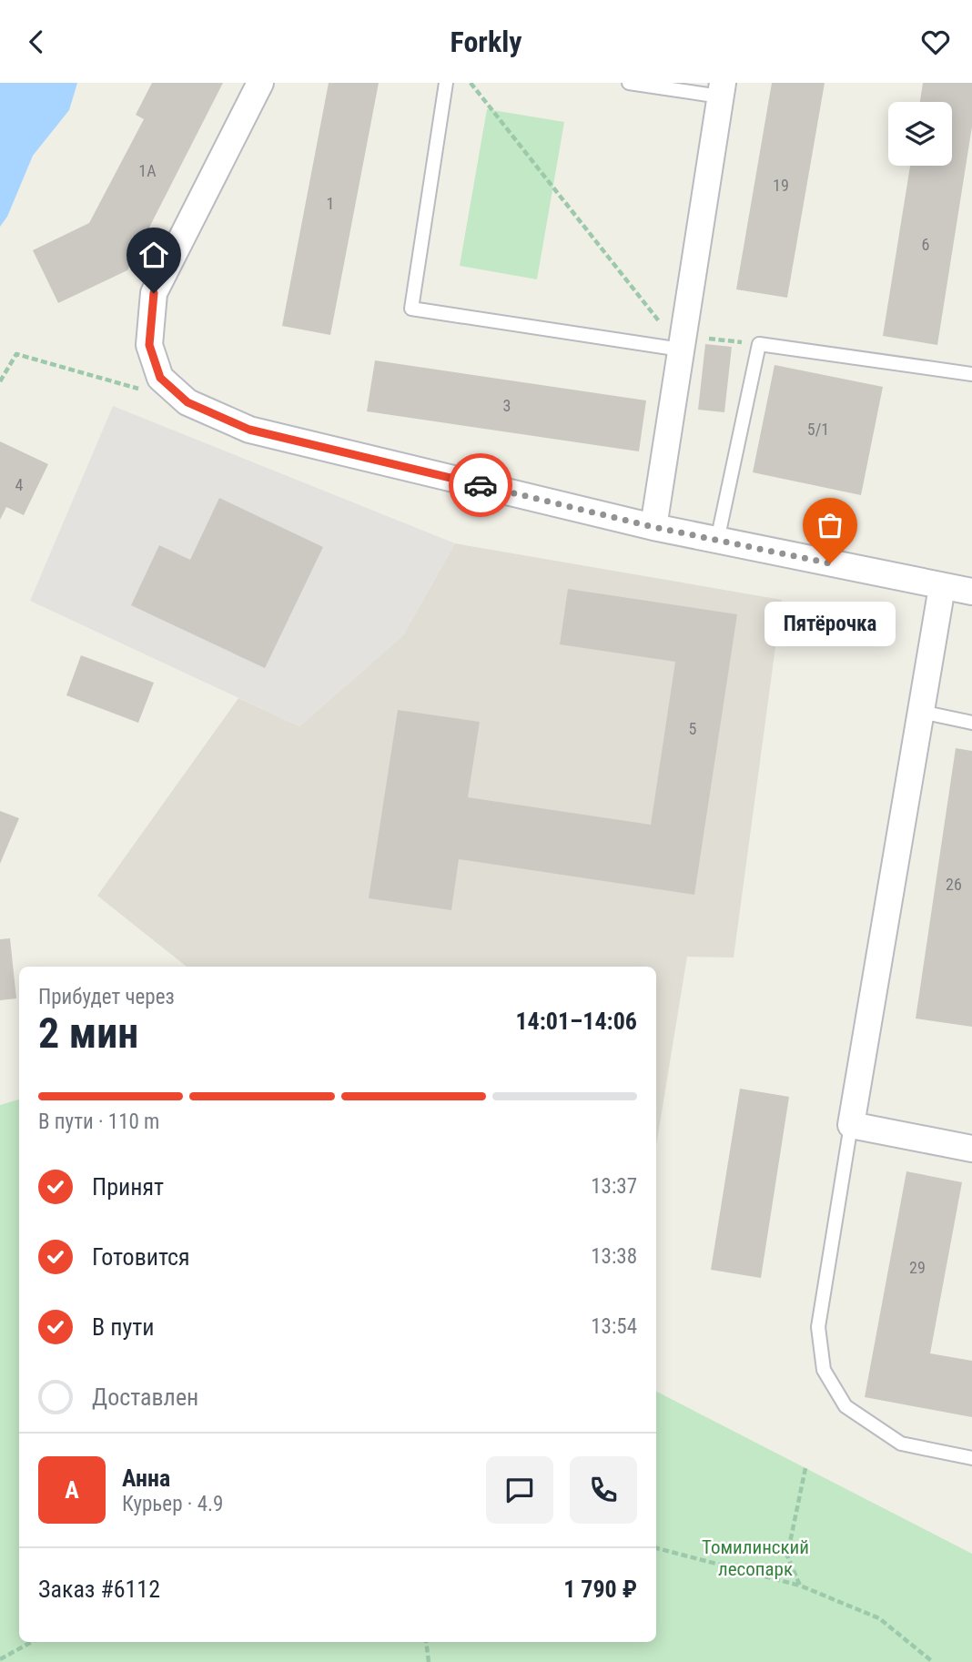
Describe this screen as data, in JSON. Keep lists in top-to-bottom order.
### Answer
{
  "parks": ["Томилинский лесопарк"],
  "places": ["Пятёрочка"],
  "house_numbers": [
    "1А",
    "19",
    "1",
    "6",
    "3",
    "5/1",
    "4",
    "5",
    "26",
    "29"
  ],
  "page": {
    "header": "Forkly",
    "bubble": "Пятёрочка",
    "heading": ["2 мин", "Прибудет через", "14:01–14:06"],
    "panel": [
      "Анна",
      "Курьер · 4.9",
      "Заказ #6112",
      "1 790 ₽"
    ],
    "bar": "В пути · 110 m",
    "list": [
      ["Принят", "13:37"],
      ["Готовится", "13:38"],
      ["В пути", "13:54"],
      "Доставлен"
    ],
    "round": "А"
  }
}
